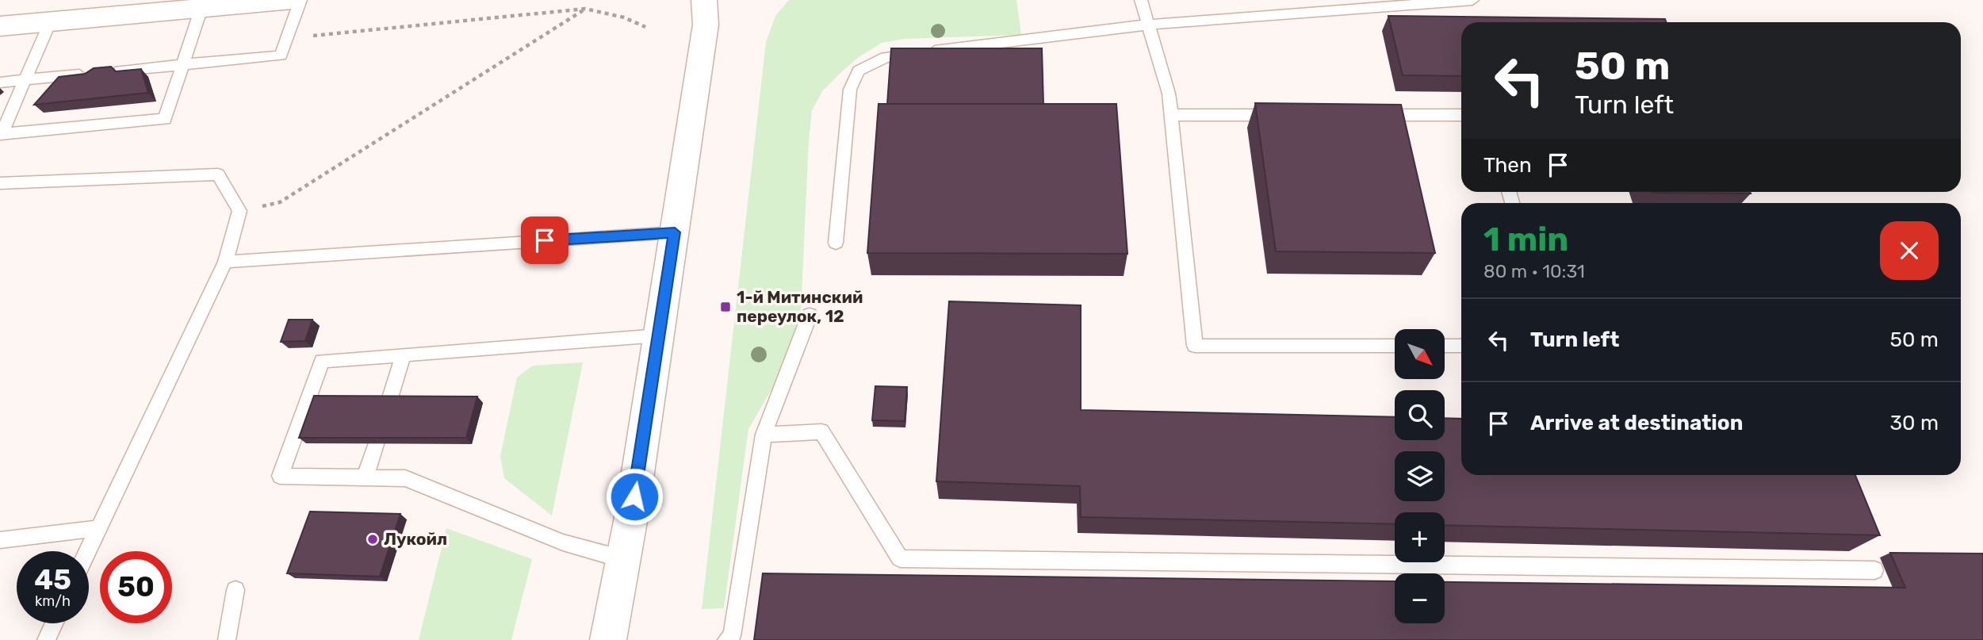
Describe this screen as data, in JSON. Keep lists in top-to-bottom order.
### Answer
{
  "places": {
    "transit": ["1-й Митинский переулок, 12"],
    "other": ["Лукойл"]
  },
  "north": "bottom right",
  "page": {
    "turn": ["50 m", "Turn left"],
    "then": "Then",
    "heading": ["1 min", "80 m · 10:31"],
    "list": [
      {
        "name": "Turn left",
        "value": "50 m"
      },
      {
        "name": "Arrive at destination",
        "value": "30 m"
      }
    ],
    "map_buttons": ["+", "−"],
    "speed": "45 km/h",
    "limit": "50"
  }
}
